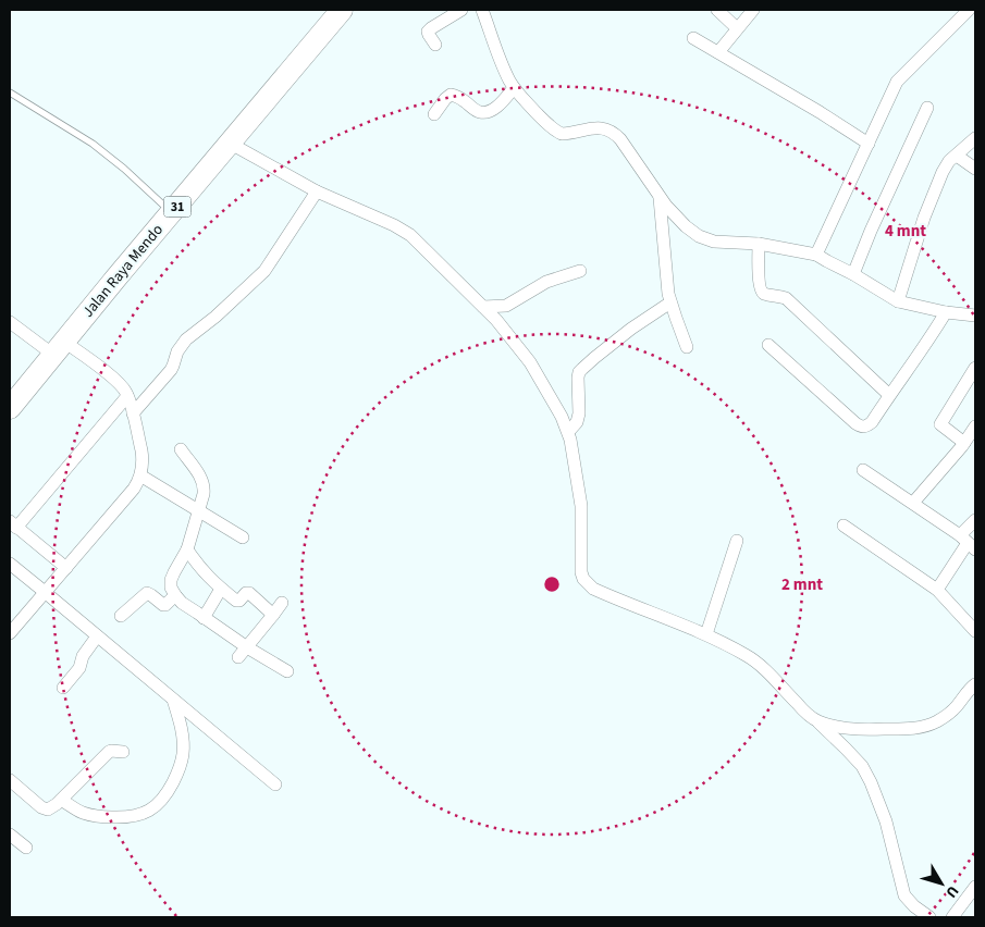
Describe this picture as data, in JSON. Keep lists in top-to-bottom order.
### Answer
{
  "streets": {
    "highway": ["31", "Jalan Raya Mendo"]
  },
  "north": "bottom right",
  "rings": ["4 mnt", "2 mnt"]
}
